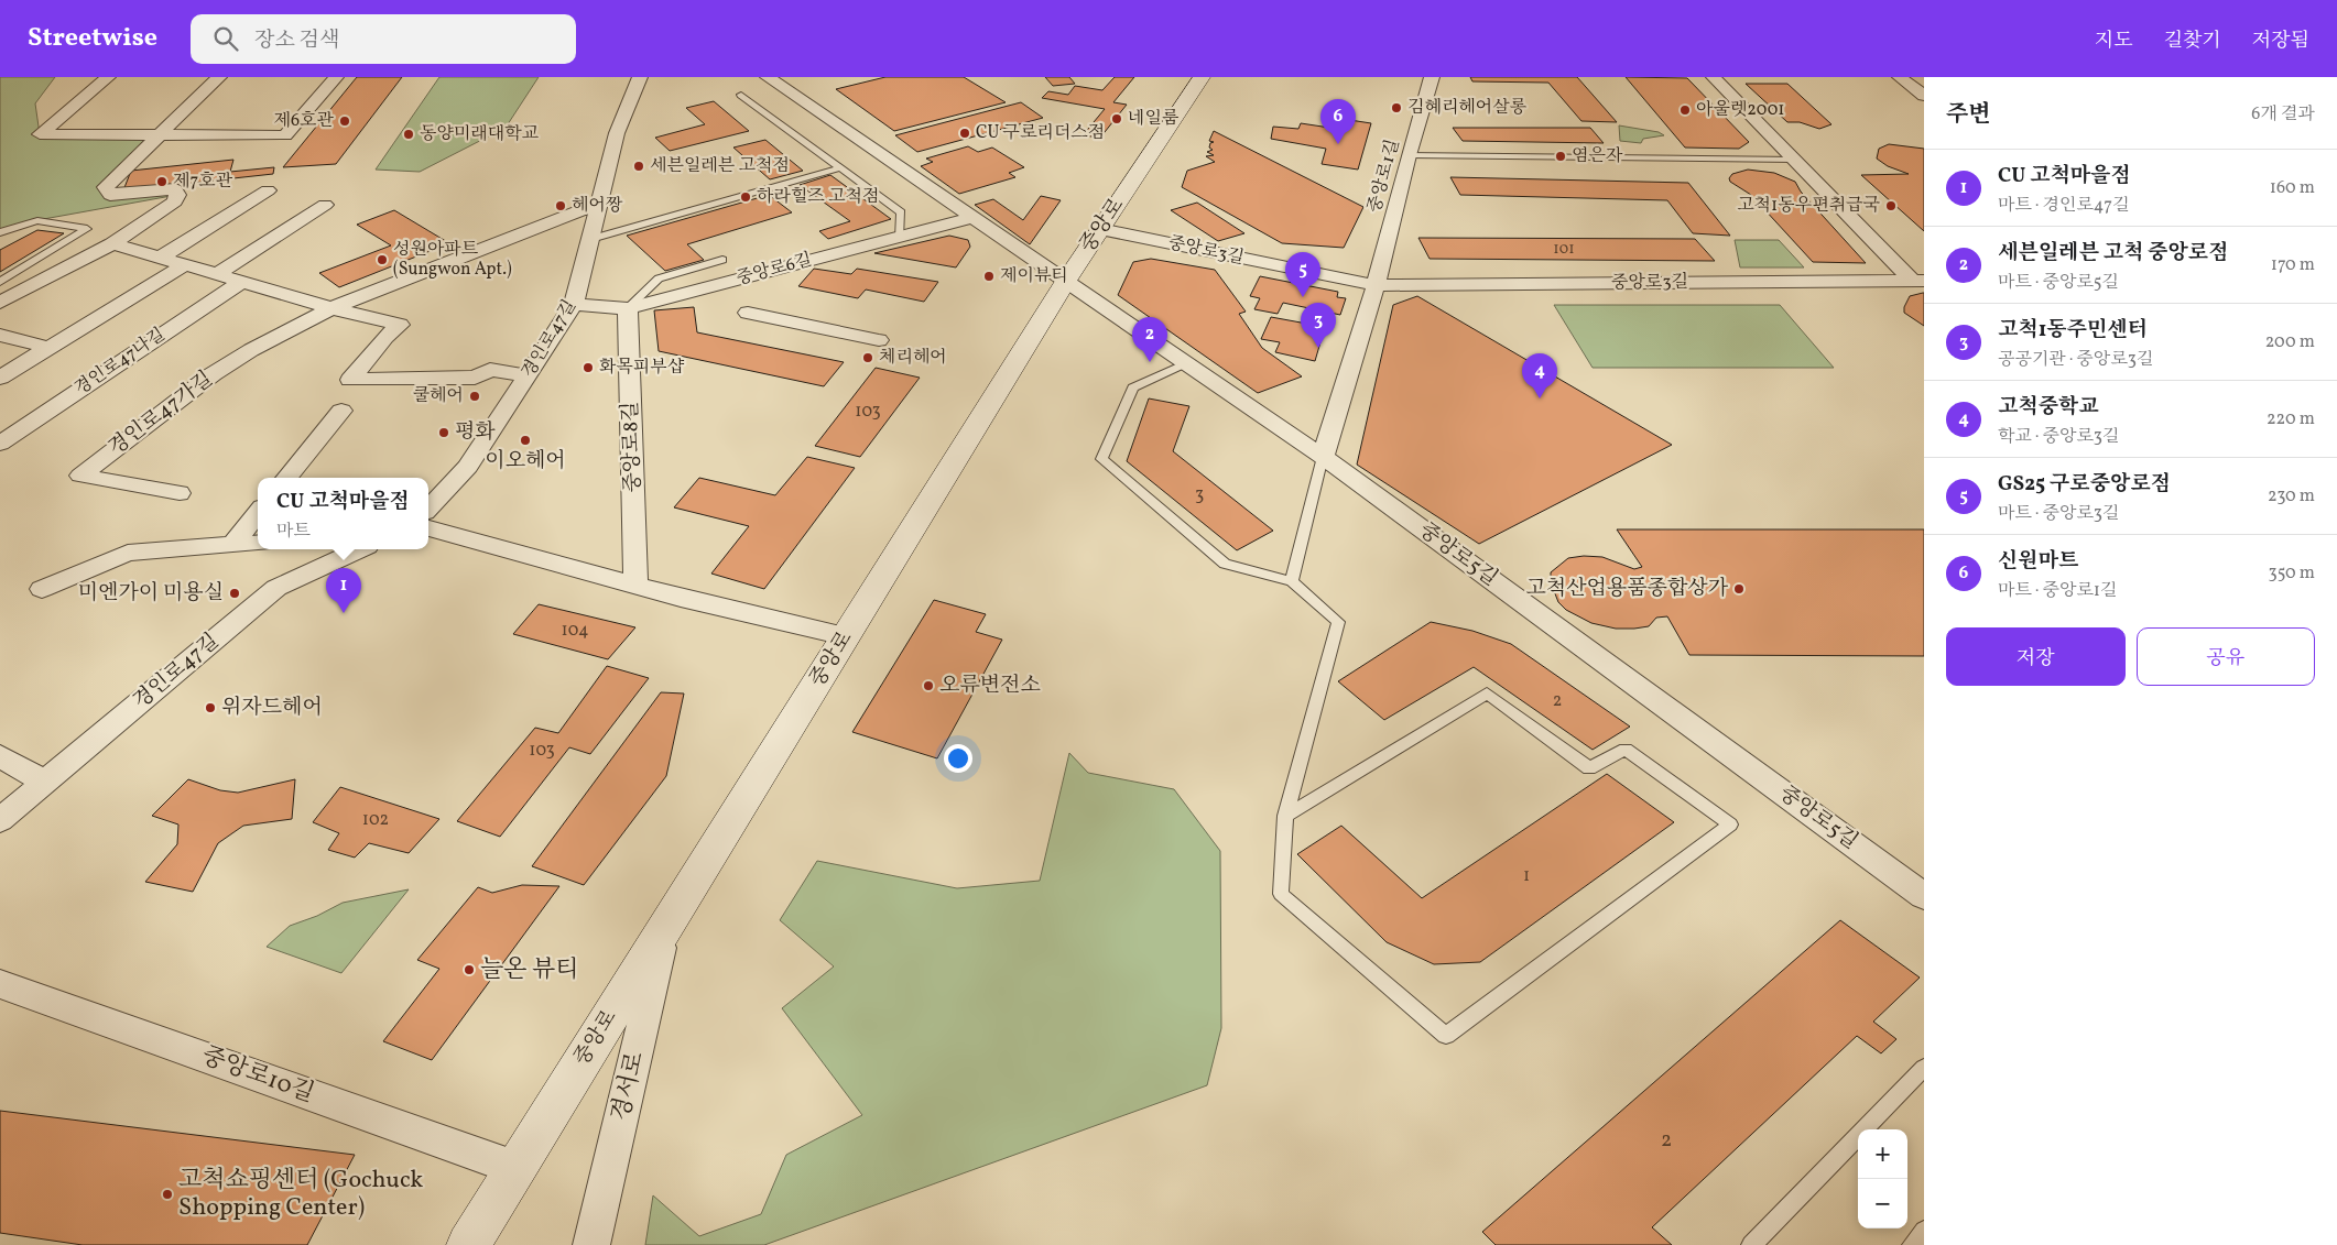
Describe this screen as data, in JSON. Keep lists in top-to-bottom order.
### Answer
{
  "streets": {
    "main road": ["중앙로"],
    "street": [
      "중앙로1길",
      "중앙로3길",
      "중앙로6길",
      "경인로47길",
      "경인로47나길",
      "경인로47가길",
      "중앙로8길",
      "중앙로5길",
      "중앙로10길",
      "경서로"
    ]
  },
  "crossings": [
    ["중앙로1길", "중앙로3길"],
    ["중앙로", "중앙로3길"],
    ["중앙로", "중앙로5길"],
    ["중앙로", "중앙로10길"],
    ["중앙로", "경서로"],
    ["중앙로6길", "경인로47길"],
    ["중앙로6길", "중앙로8길"],
    ["경인로47길", "경인로47가길"]
  ],
  "places": [
    "김혜리헤어살롱",
    "아울렛2001",
    "네일룸",
    "제6호관",
    "CU 구로리더스점",
    "동양미래대학교",
    "염은자",
    "세븐일레븐 고척점",
    "제7호관",
    "하라힐즈 고척점",
    "헤어짱",
    "고척1동우편취급국",
    "성원아파트 (Sungwon Apt.)",
    "제이뷰티",
    "체리헤어",
    "화목피부샵",
    "쿨헤어",
    "평화",
    "이오헤어",
    "고척산업용품종합상가",
    "미엔가이 미용실",
    "오류변전소",
    "위자드헤어",
    "늘온 뷰티",
    "고척쇼핑센터 (Gochuck Shopping Center)"
  ],
  "house_numbers": [
    "101",
    "103",
    "3",
    "104",
    "2",
    "103",
    "102",
    "1",
    "2"
  ],
  "page": {
    "header": "Streetwise",
    "search": "장소 검색",
    "nav": ["지도", "길찾기", "저장됨"],
    "heading": ["주변", "6개 결과"],
    "pins": [
      "6",
      "5",
      "3",
      "2",
      "4",
      "1"
    ],
    "list": [
      {
        "mark": "1",
        "name": "CU 고척마을점",
        "note": "마트 · 경인로47길",
        "value": "160 m"
      },
      {
        "mark": "2",
        "name": "세븐일레븐 고척 중앙로점",
        "note": "마트 · 중앙로5길",
        "value": "170 m"
      },
      {
        "mark": "3",
        "name": "고척1동주민센터",
        "note": "공공기관 · 중앙로3길",
        "value": "200 m"
      },
      {
        "mark": "4",
        "name": "고척중학교",
        "note": "학교 · 중앙로3길",
        "value": "220 m"
      },
      {
        "mark": "5",
        "name": "GS25 구로중앙로점",
        "note": "마트 · 중앙로3길",
        "value": "230 m"
      },
      {
        "mark": "6",
        "name": "신원마트",
        "note": "마트 · 중앙로1길",
        "value": "350 m"
      }
    ],
    "popup": ["CU 고척마을점", "마트"],
    "buttons": ["저장", "공유"],
    "map_buttons": ["+", "−"]
  }
}
